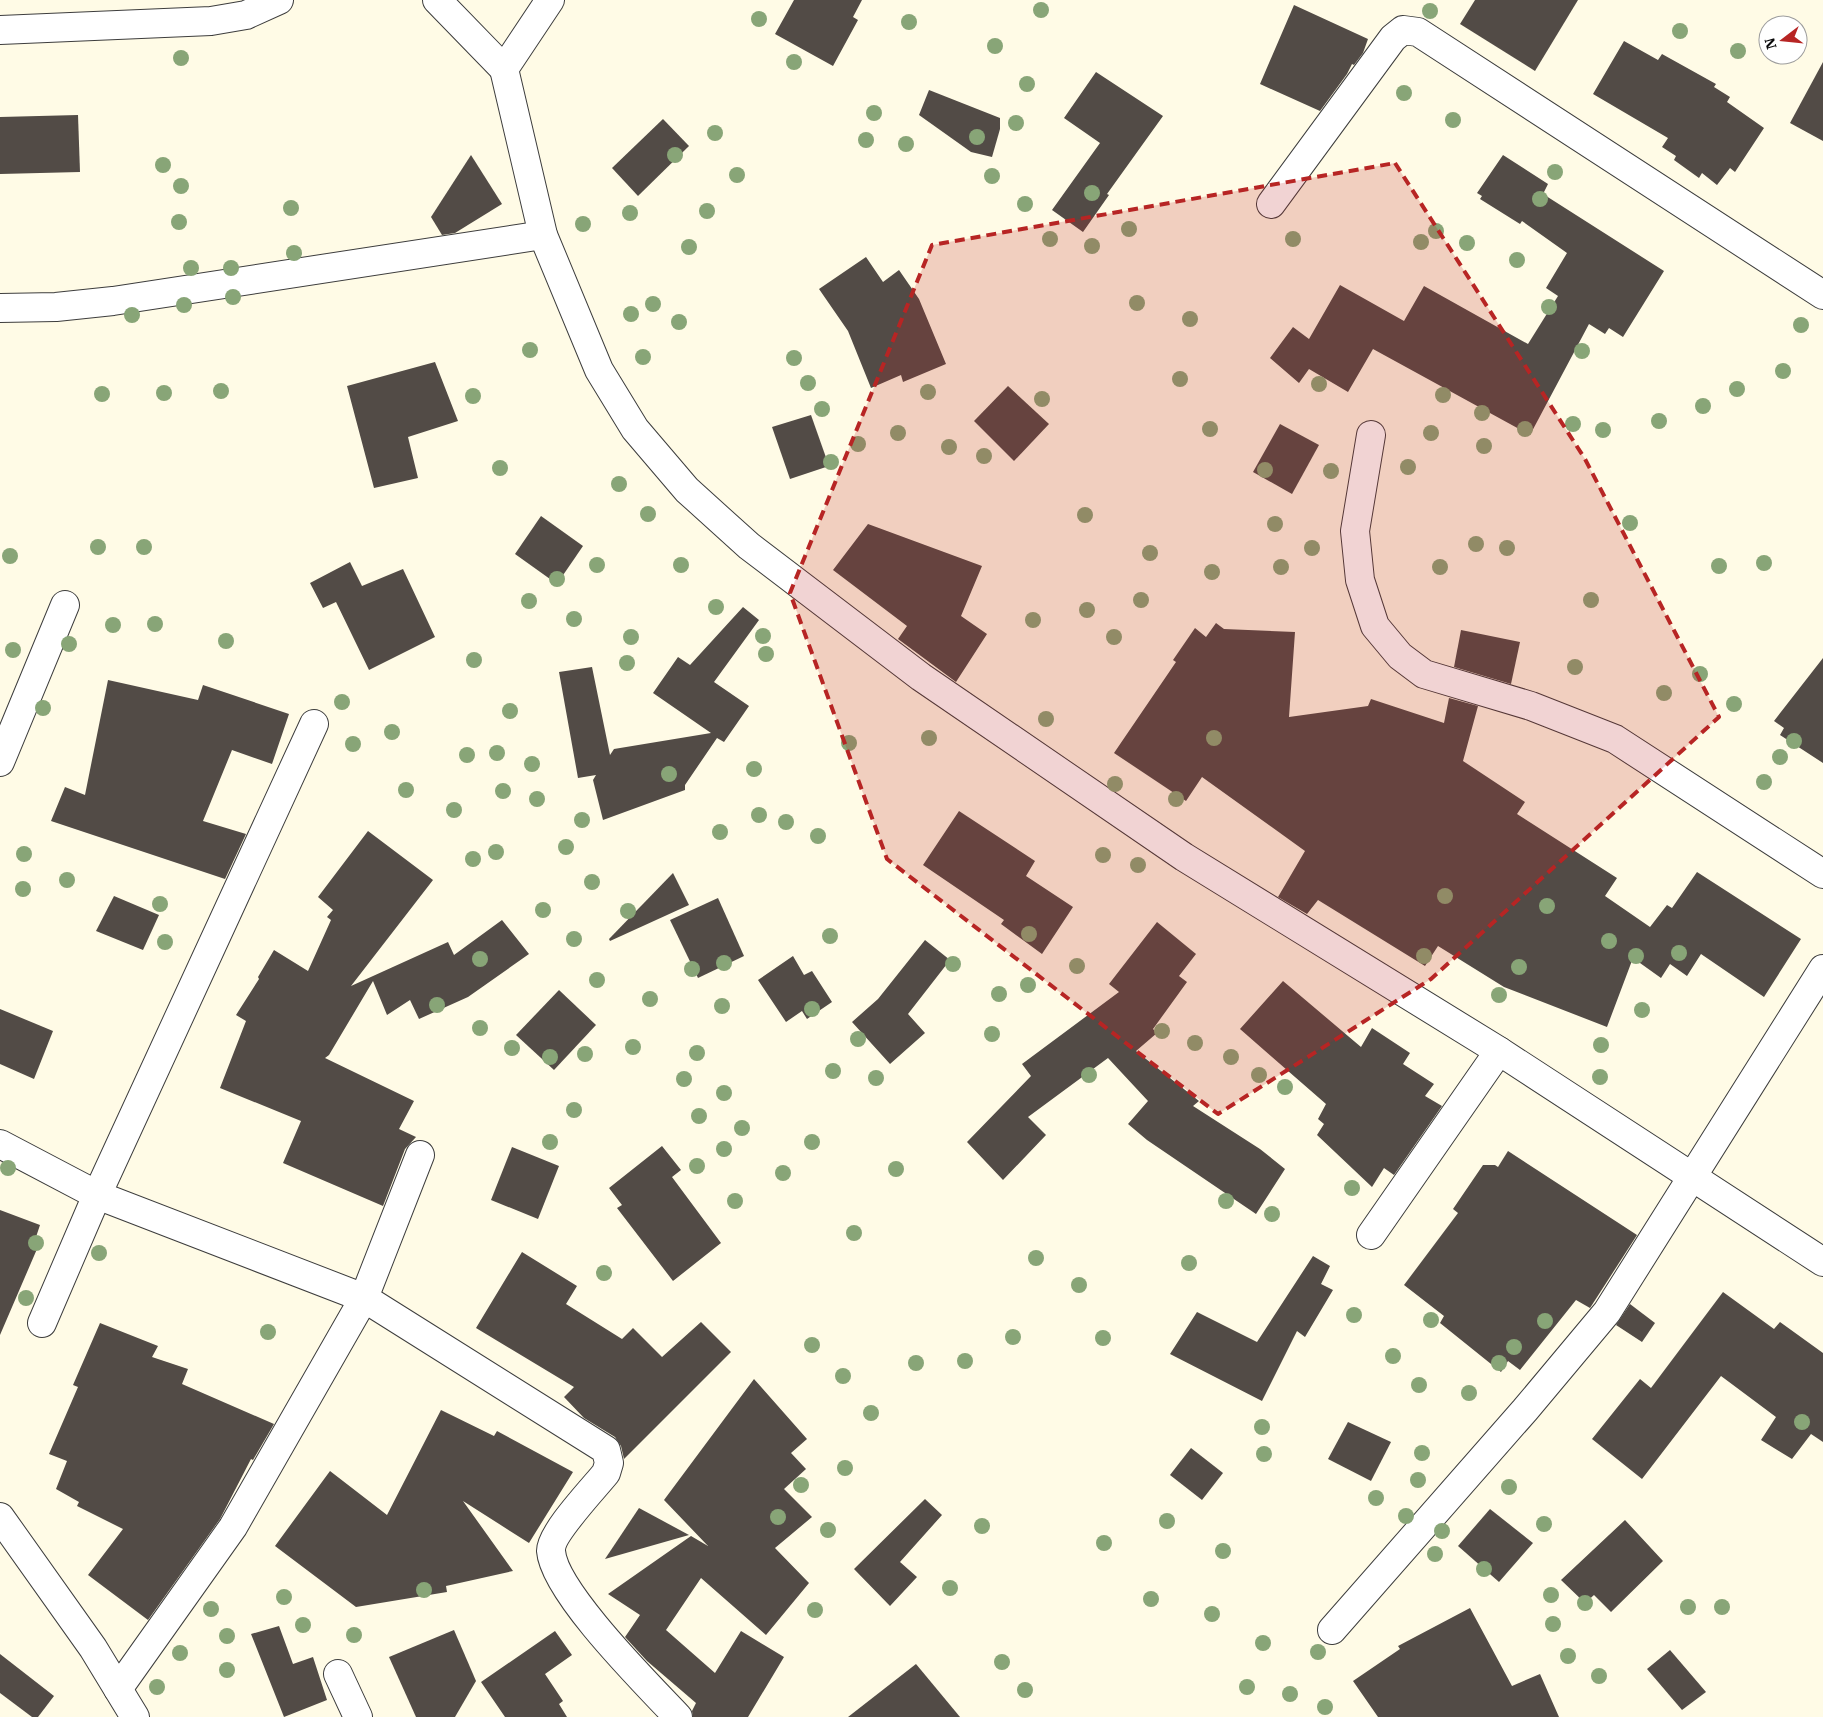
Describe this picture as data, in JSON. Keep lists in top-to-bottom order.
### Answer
{
  "north": "left"
}
